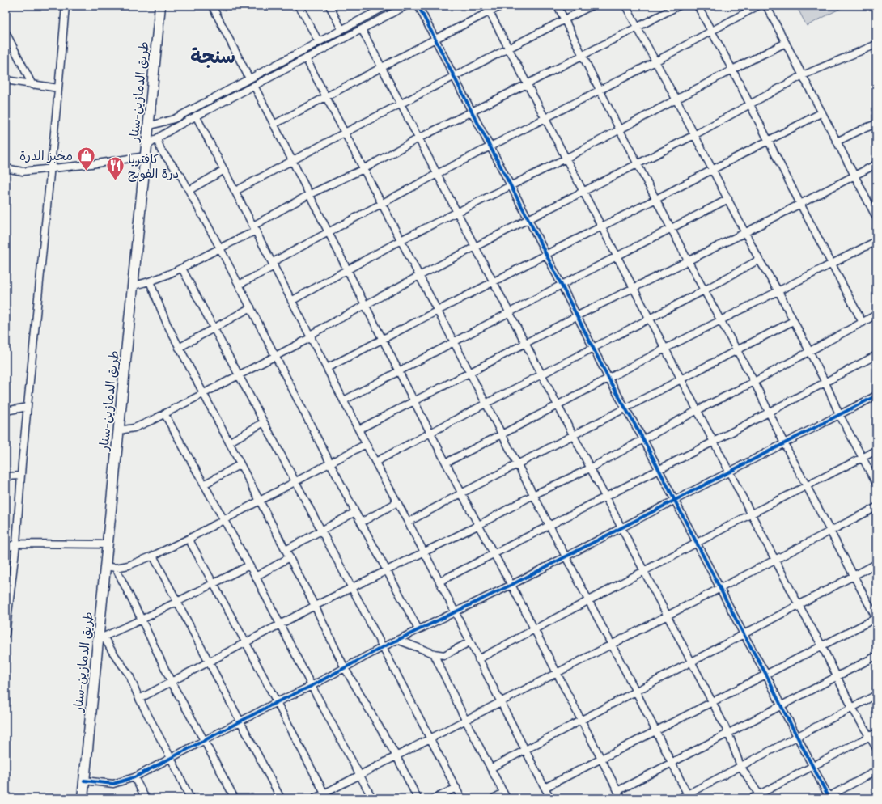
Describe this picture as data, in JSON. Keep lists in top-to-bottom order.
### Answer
{
  "streets": {
    "highway": ["طريق الدمازين-سنار"]
  },
  "districts": ["سنجة"],
  "places": {
    "shop": ["مخبز الدرة"],
    "restaurant": ["كافتريا درة الفونج"]
  }
}
